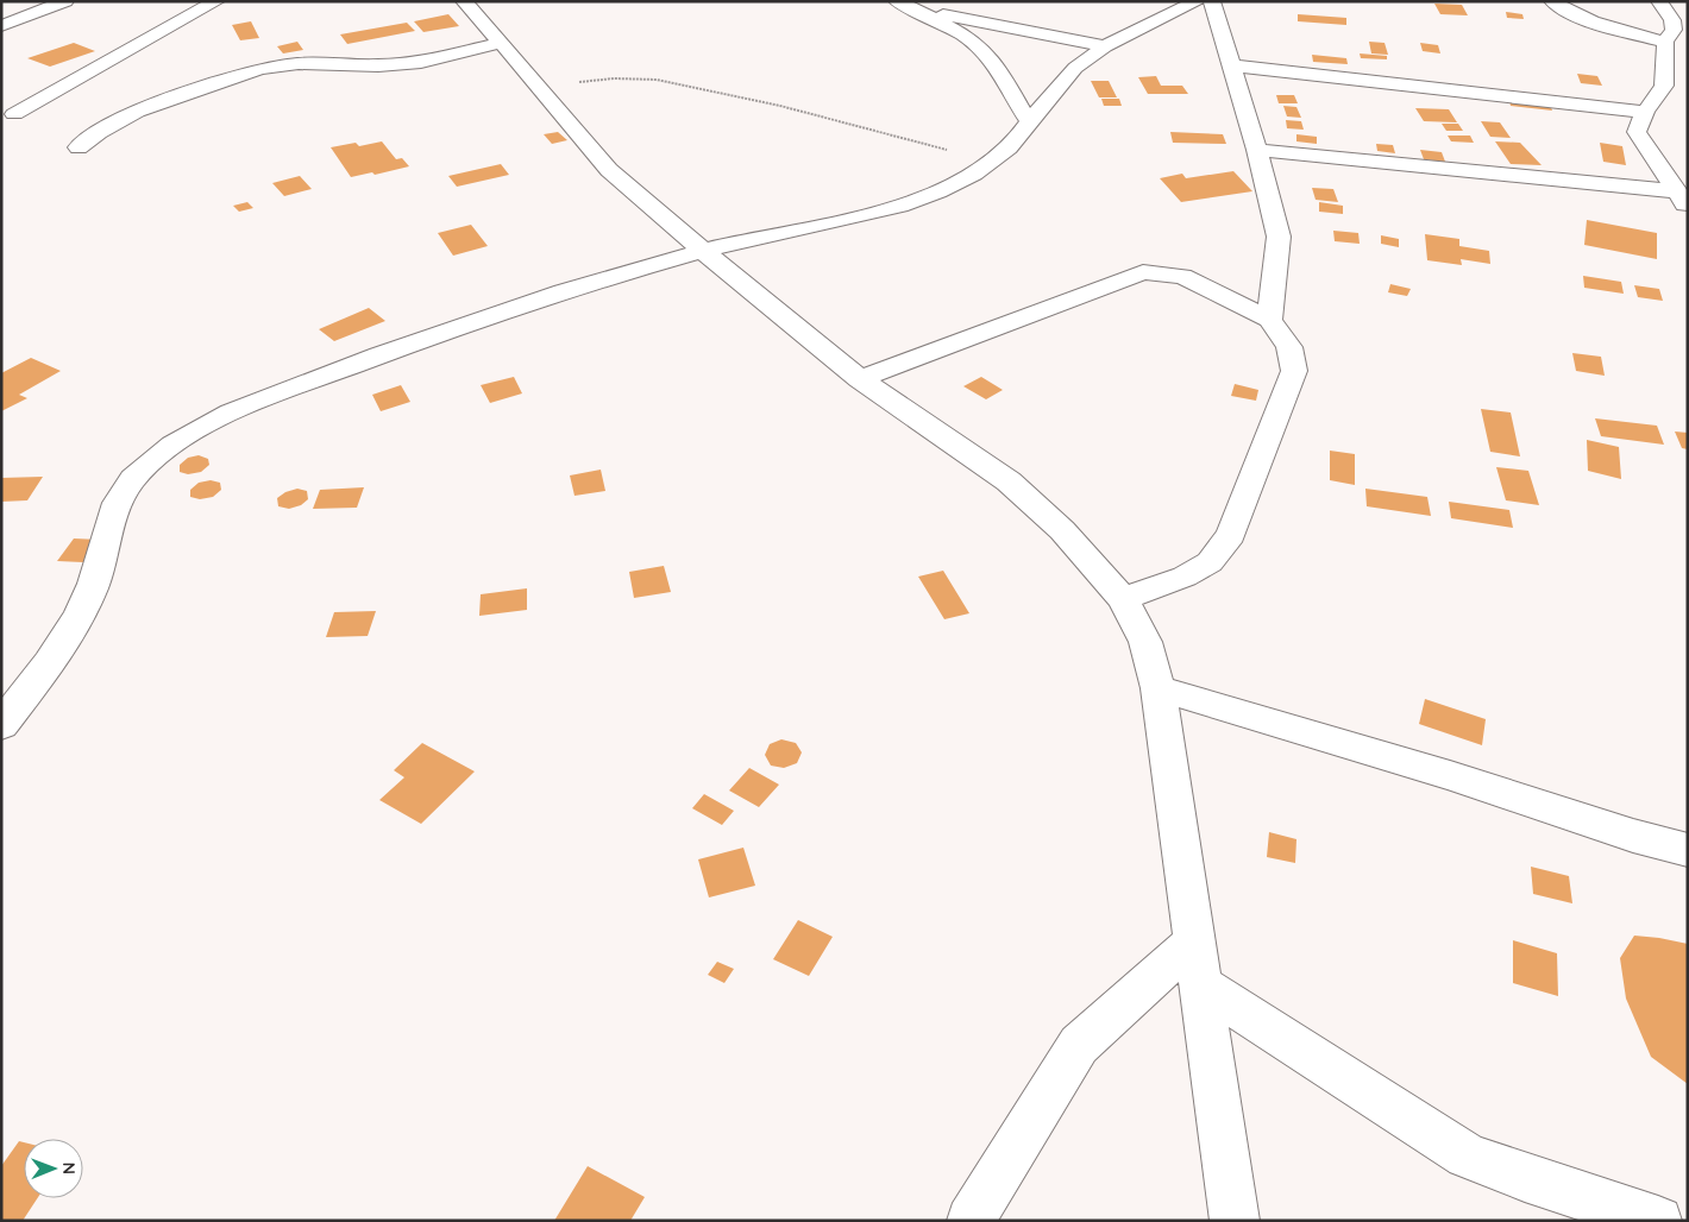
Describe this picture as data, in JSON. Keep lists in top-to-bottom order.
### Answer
{
  "north": "right"
}
